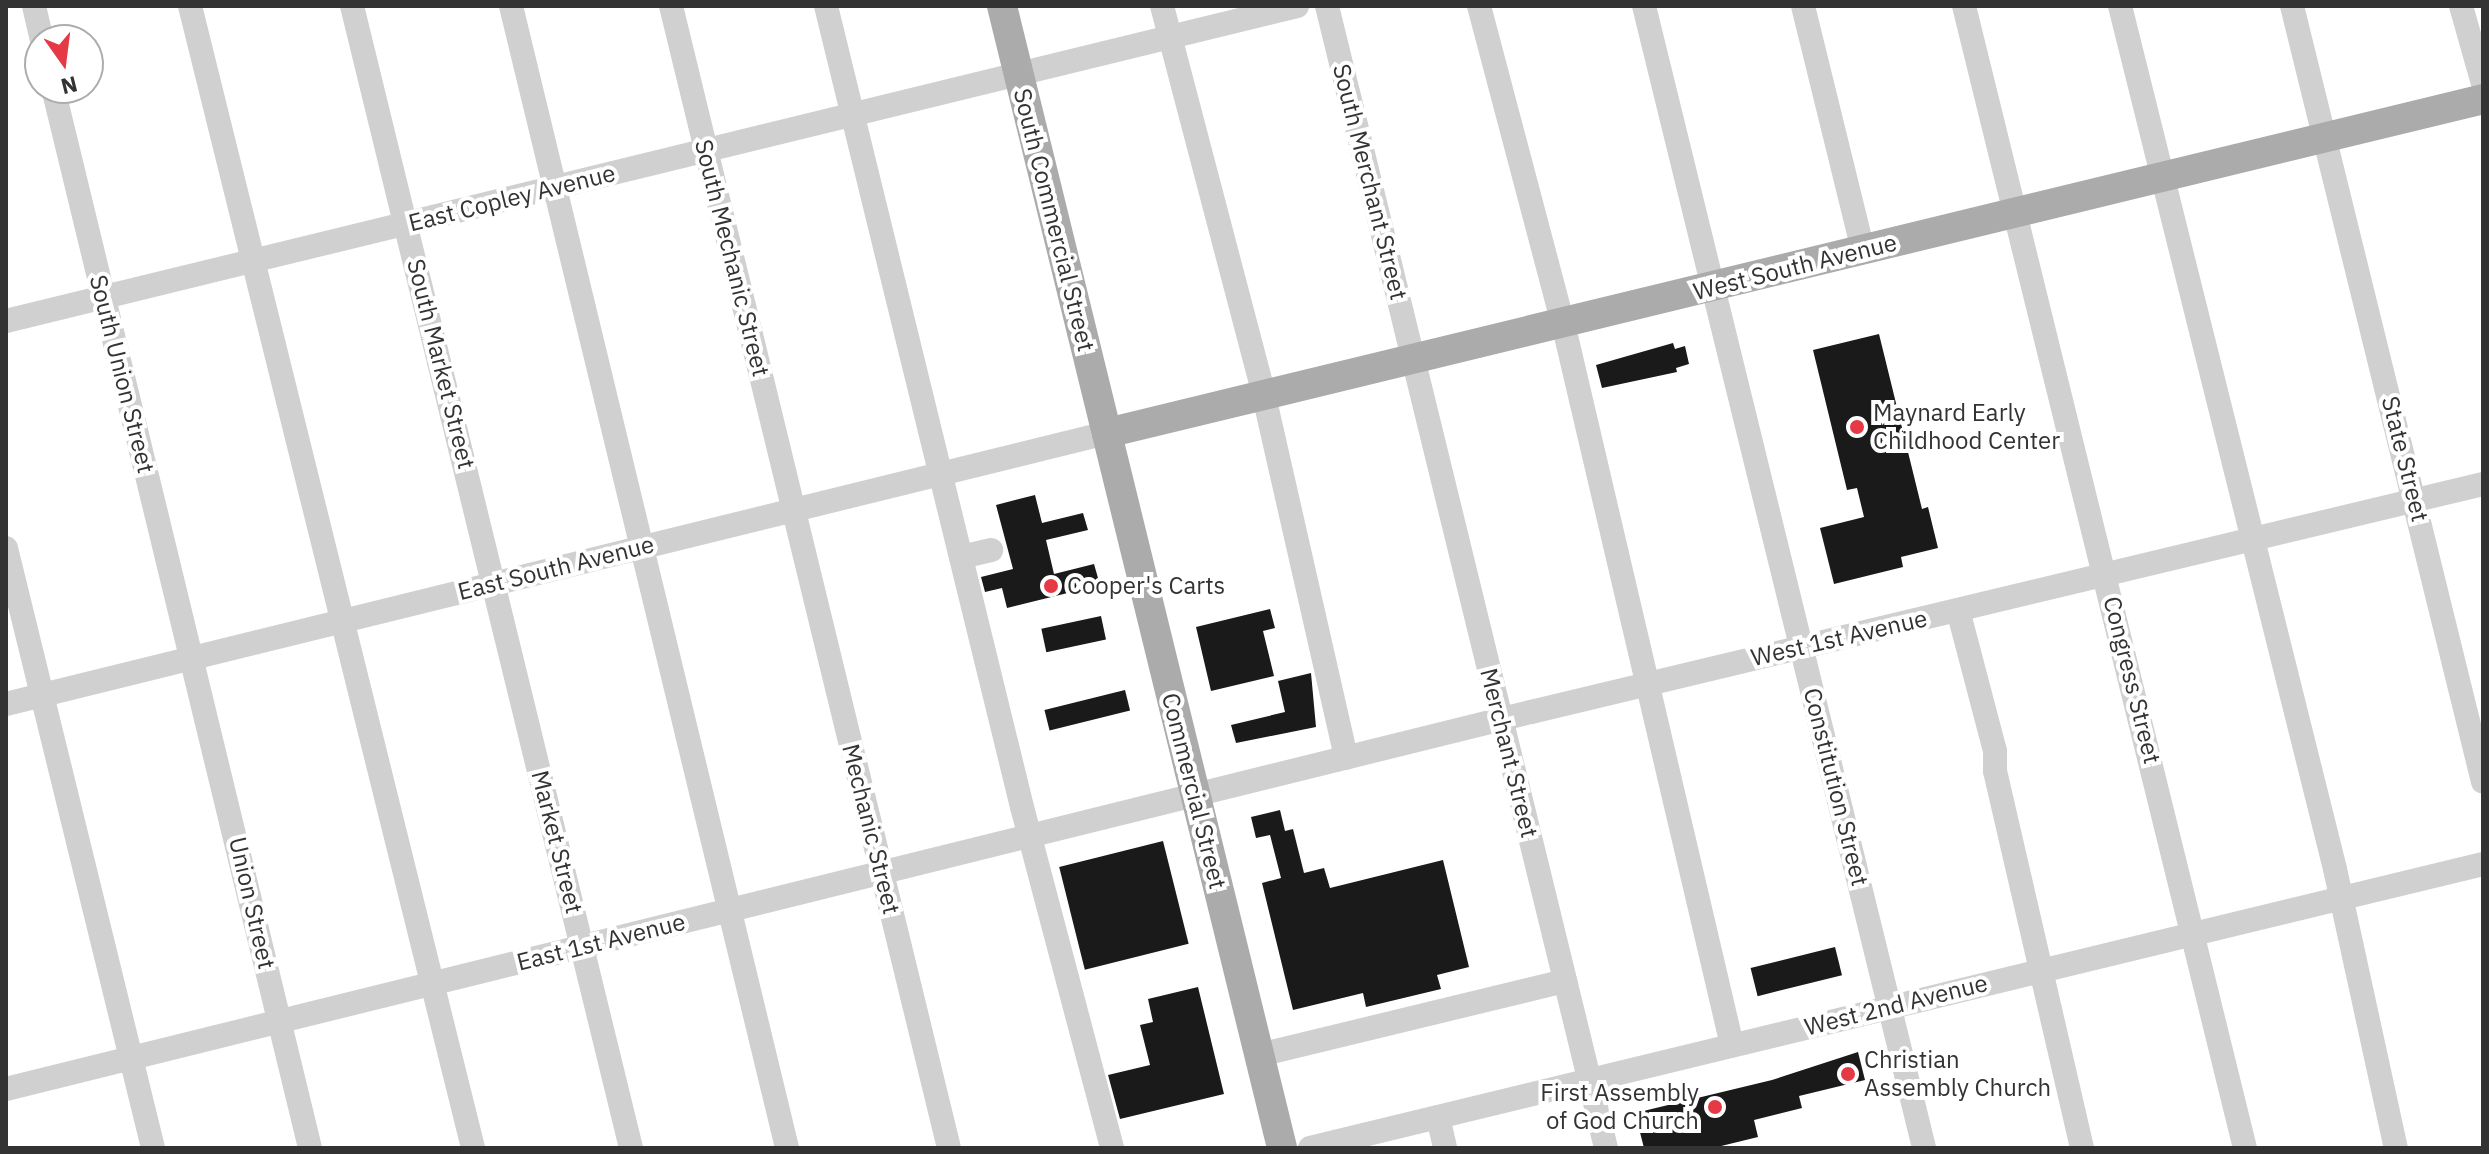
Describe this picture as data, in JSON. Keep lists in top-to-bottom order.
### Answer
{
  "streets": {
    "main road": ["South Commercial Street", "West South Avenue", "Commercial Street"],
    "street": [
      "South Merchant Street",
      "East Copley Avenue",
      "South Mechanic Street",
      "South Market Street",
      "South Union Street",
      "State Street",
      "East South Avenue",
      "West 1st Avenue",
      "Congress Street",
      "Merchant Street",
      "Constitution Street",
      "Mechanic Street",
      "Market Street",
      "Union Street",
      "East 1st Avenue",
      "West 2nd Avenue"
    ]
  },
  "crossings": [
    ["South Merchant Street", "West South Avenue"],
    ["South Merchant Street", "Merchant Street"],
    ["East Copley Avenue", "South Commercial Street"],
    ["East Copley Avenue", "South Mechanic Street"],
    ["East Copley Avenue", "South Market Street"],
    ["East Copley Avenue", "South Union Street"],
    ["South Commercial Street", "West South Avenue"],
    ["South Commercial Street", "East South Avenue"],
    ["South Commercial Street", "Commercial Street"],
    ["South Mechanic Street", "East South Avenue"],
    ["South Mechanic Street", "Mechanic Street"],
    ["West South Avenue", "State Street"],
    ["West South Avenue", "East South Avenue"],
    ["West South Avenue", "Congress Street"],
    ["West South Avenue", "Merchant Street"],
    ["West South Avenue", "Constitution Street"],
    ["West South Avenue", "Commercial Street"],
    ["South Market Street", "East South Avenue"],
    ["South Market Street", "Market Street"],
    ["South Union Street", "East South Avenue"],
    ["South Union Street", "Union Street"],
    ["State Street", "West 1st Avenue"],
    ["East South Avenue", "Commercial Street"],
    ["East South Avenue", "Mechanic Street"],
    ["East South Avenue", "Market Street"],
    ["East South Avenue", "Union Street"],
    ["West 1st Avenue", "Congress Street"],
    ["West 1st Avenue", "Merchant Street"],
    ["West 1st Avenue", "Constitution Street"],
    ["West 1st Avenue", "Commercial Street"],
    ["West 1st Avenue", "East 1st Avenue"],
    ["Congress Street", "West 2nd Avenue"],
    ["Merchant Street", "West 2nd Avenue"],
    ["Constitution Street", "West 2nd Avenue"],
    ["Commercial Street", "East 1st Avenue"],
    ["Mechanic Street", "East 1st Avenue"],
    ["Market Street", "East 1st Avenue"],
    ["Union Street", "East 1st Avenue"]
  ],
  "places": [
    "Maynard Early Childhood Center",
    "Cooper's Carts",
    "Christian Assembly Church",
    "First Assembly of God Church"
  ],
  "north": "bottom"
}
